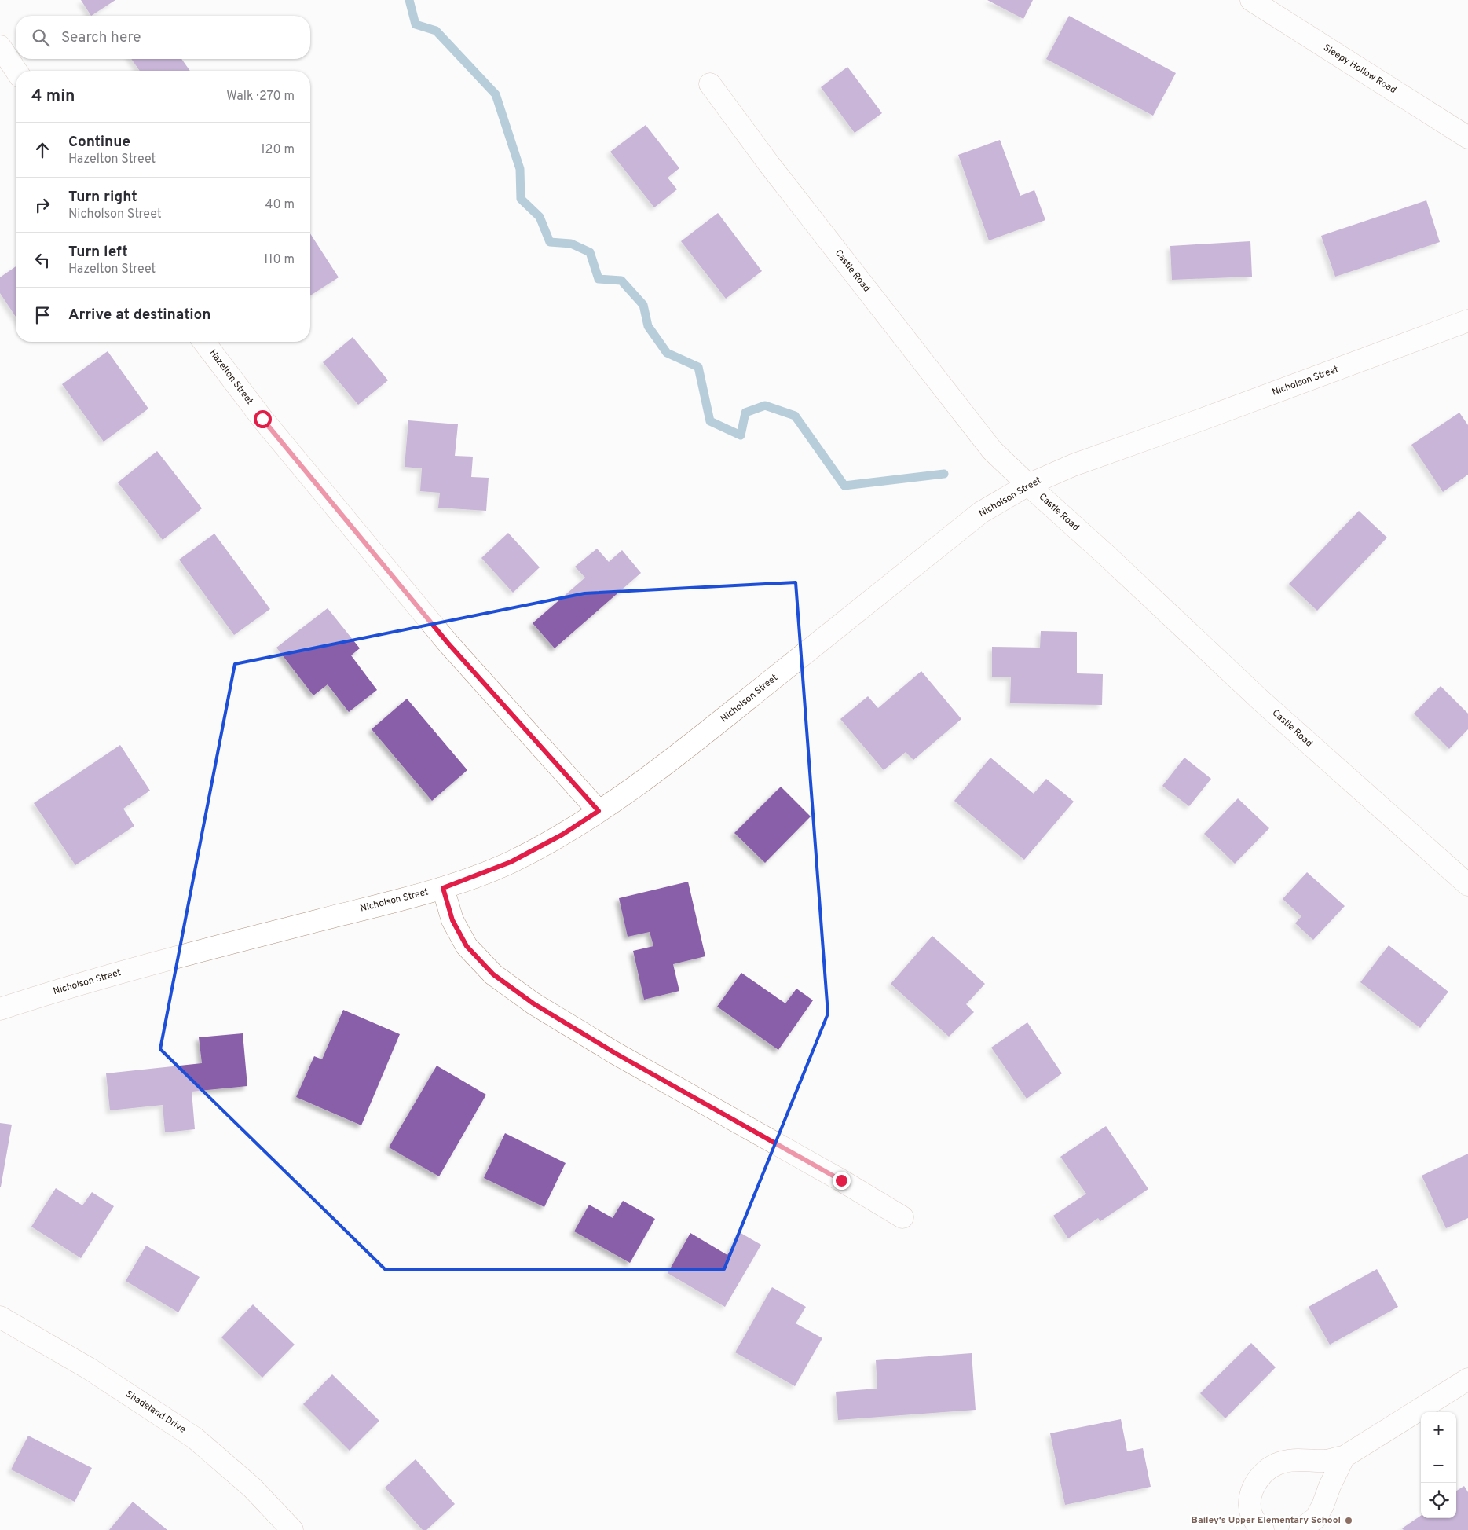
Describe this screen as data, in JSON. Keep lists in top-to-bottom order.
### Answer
{
  "streets": {
    "street": [
      "Sleepy Hollow Road",
      "Castle Road",
      "Hazelton Street",
      "Nicholson Street",
      "Shadeland Drive"
    ]
  },
  "crossings": [
    ["Castle Road", "Nicholson Street"],
    ["Hazelton Street", "Nicholson Street"]
  ],
  "places": ["Bailey's Upper Elementary School"],
  "page": {
    "search": "Search here",
    "heading": ["4 min", "Walk · 270 m"],
    "list": [
      ["Continue", "Hazelton Street", "120 m"],
      ["Turn right", "Nicholson Street", "40 m"],
      ["Turn left", "Hazelton Street", "110 m"],
      "Arrive at destination"
    ],
    "map_buttons": ["+", "−"]
  }
}
